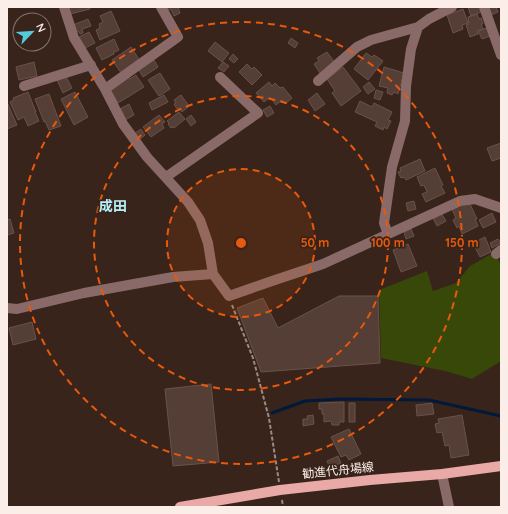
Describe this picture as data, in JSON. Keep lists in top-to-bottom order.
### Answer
{
  "streets": {
    "main road": ["勧進代舟場線"]
  },
  "districts": ["成田"],
  "north": "top right",
  "rings": ["50 m", "100 m", "150 m"]
}
